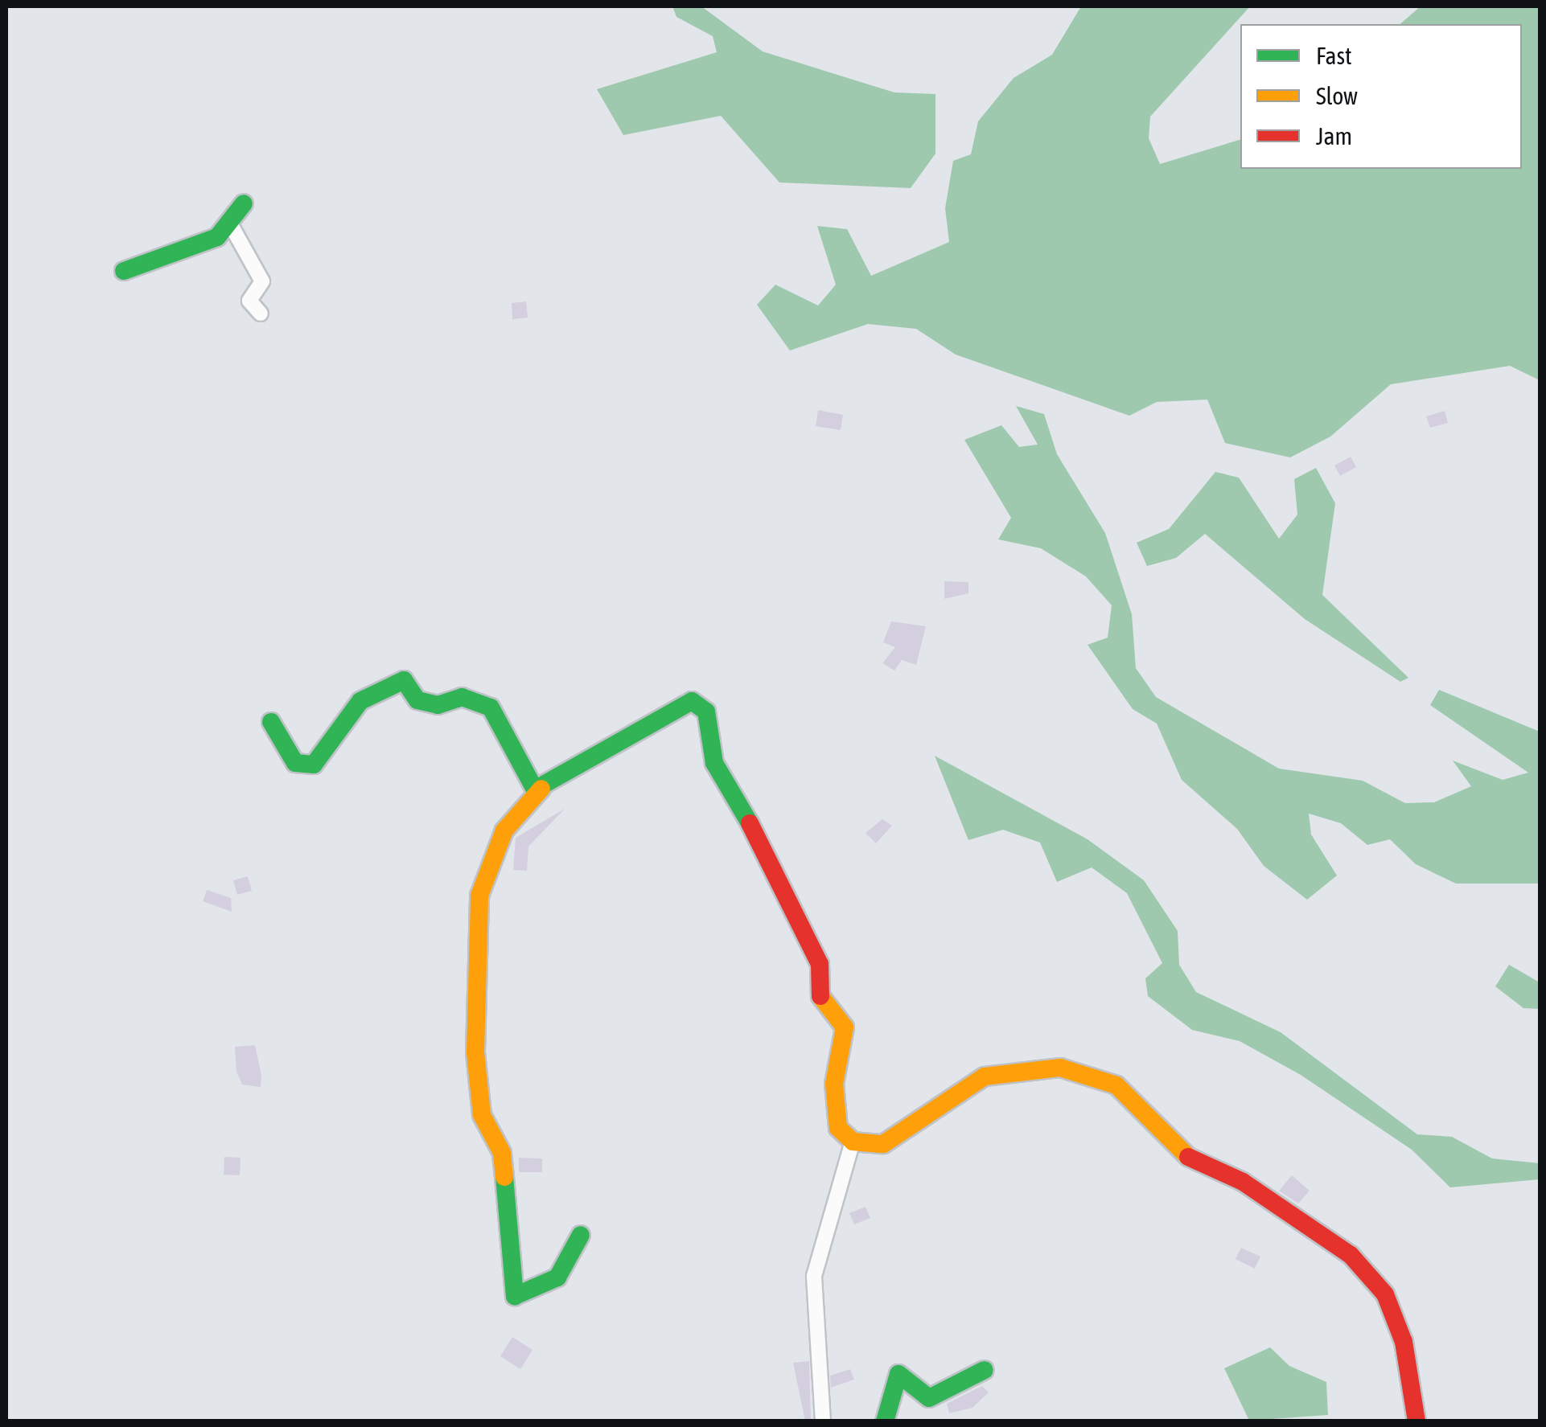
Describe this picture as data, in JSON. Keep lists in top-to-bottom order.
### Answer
{
  "legend": ["Fast", "Slow", "Jam"]
}
